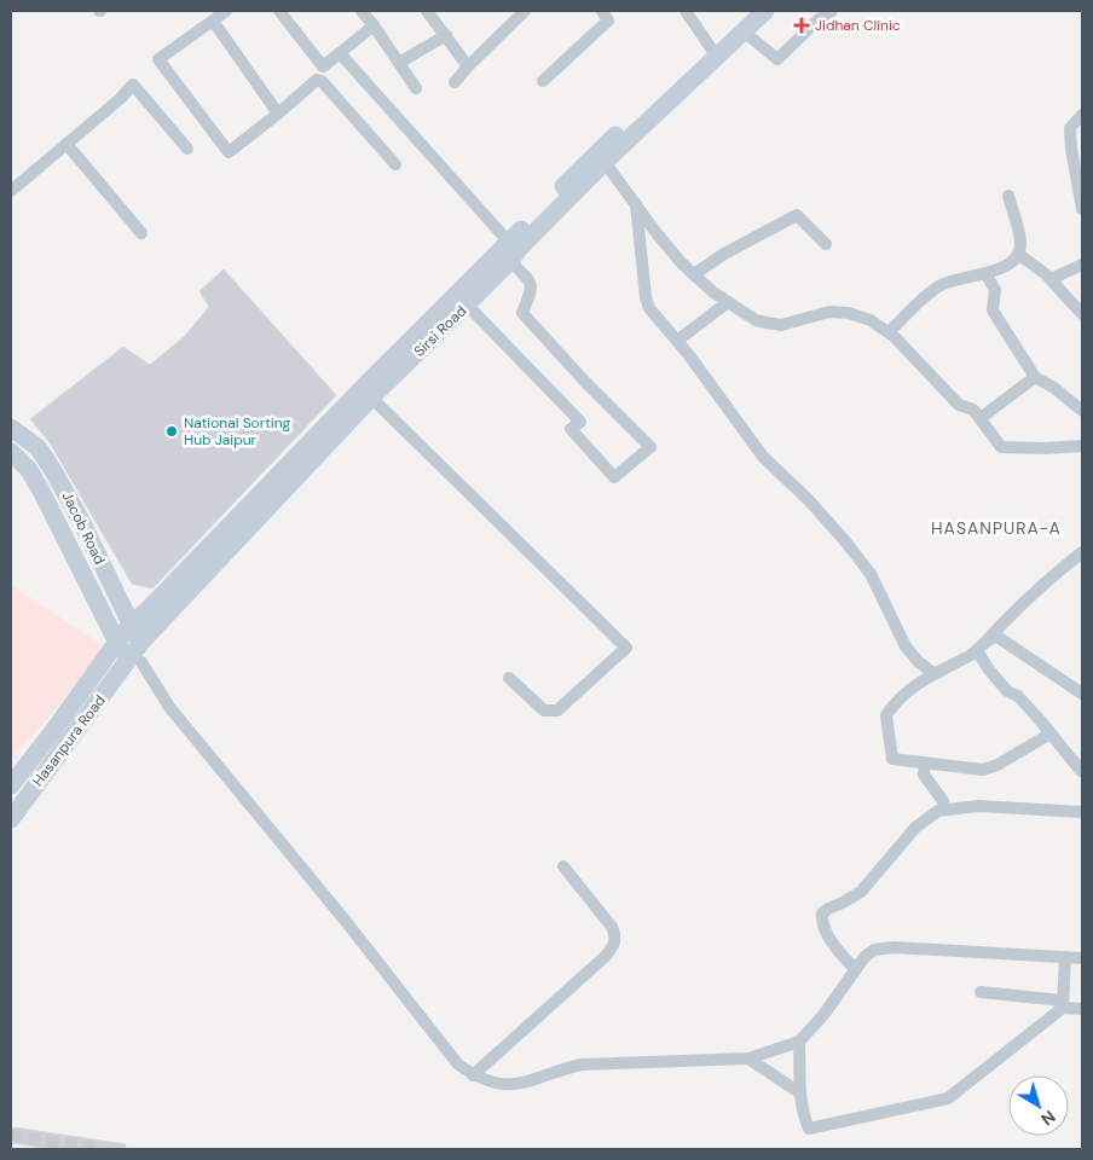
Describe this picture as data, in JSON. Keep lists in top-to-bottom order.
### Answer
{
  "streets": {
    "street": ["Sirsi Road", "Jacob Road", "Hasanpura Road"]
  },
  "crossings": [
    ["Sirsi Road", "Jacob Road"],
    ["Sirsi Road", "Hasanpura Road"],
    ["Jacob Road", "Hasanpura Road"]
  ],
  "districts": ["HASANPURA-A"],
  "places": {
    "health": ["Jidhan Clinic"],
    "other": ["National Sorting Hub Jaipur"]
  },
  "north": "bottom right"
}
